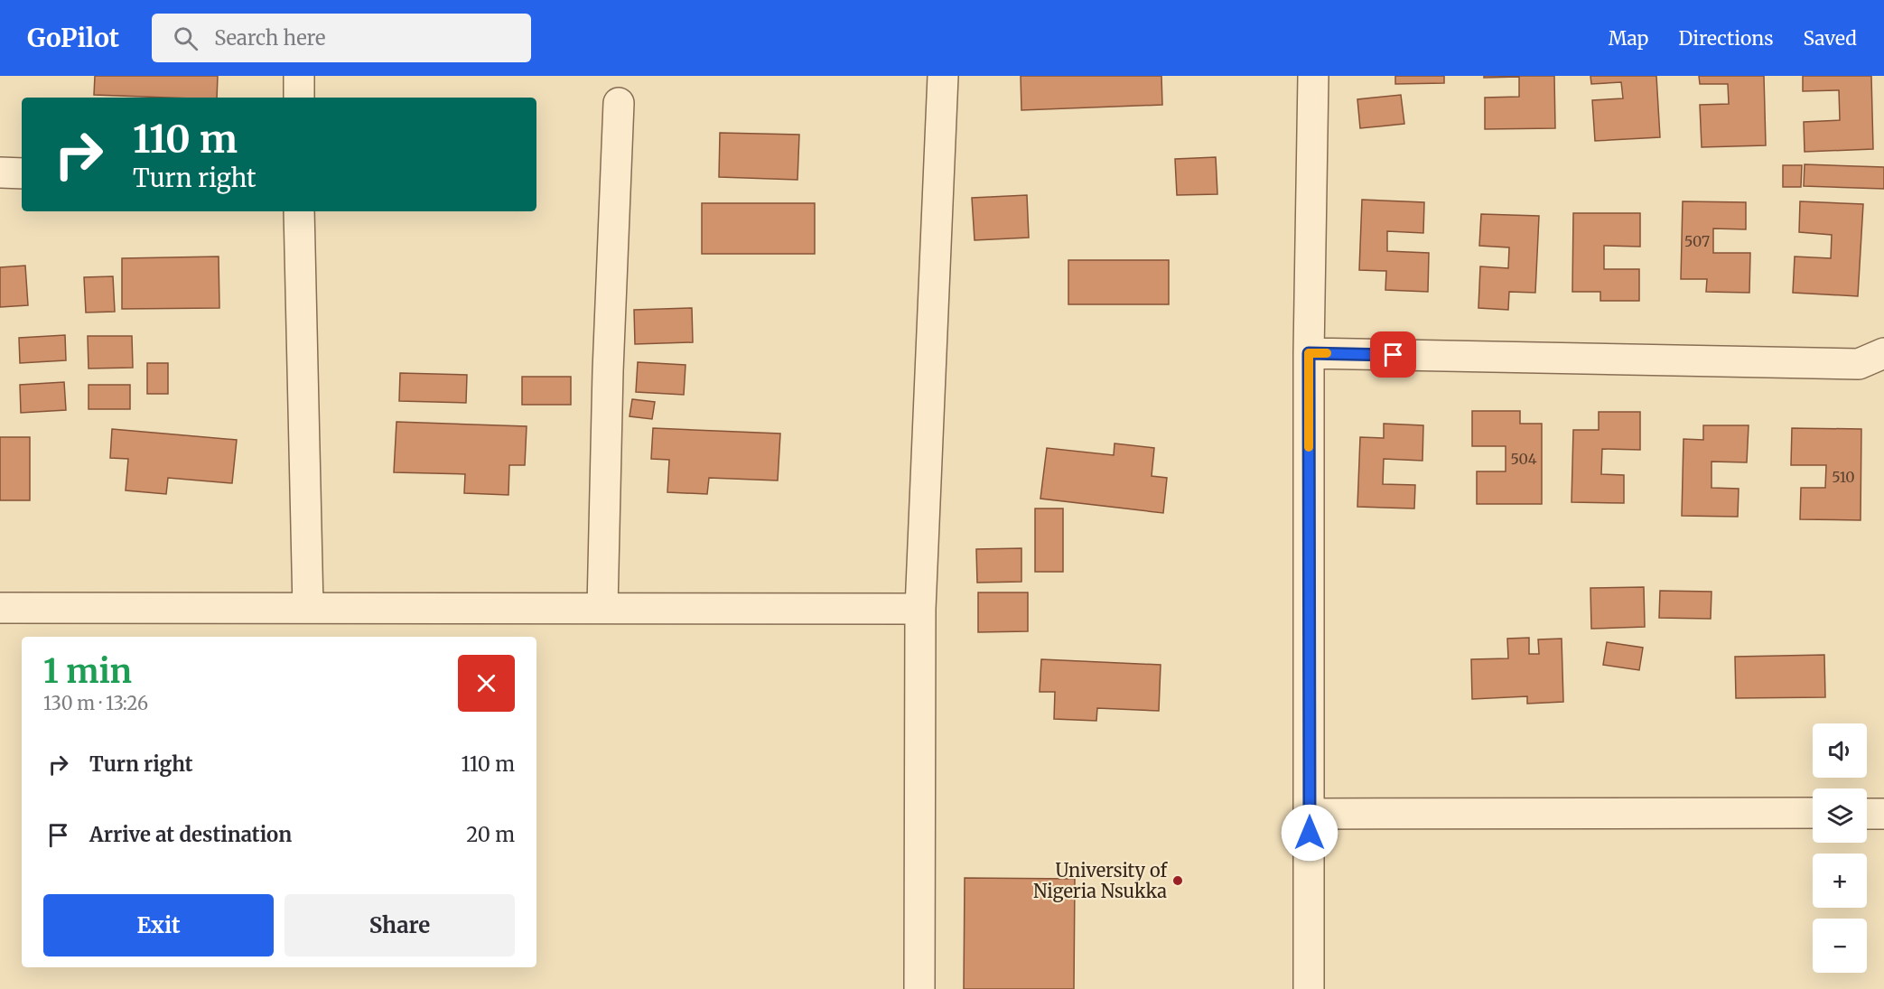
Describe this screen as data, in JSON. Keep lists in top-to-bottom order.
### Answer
{
  "places": ["University of Nigeria Nsukka"],
  "house_numbers": ["507", "504", "510"],
  "page": {
    "header": "GoPilot",
    "search": "Search here",
    "nav": ["Map", "Directions", "Saved"],
    "turn": ["110 m", "Turn right"],
    "heading": ["1 min", "130 m · 13:26"],
    "map_buttons": ["+", "−"],
    "list": [
      {
        "name": "Turn right",
        "value": "110 m"
      },
      {
        "name": "Arrive at destination",
        "value": "20 m"
      }
    ],
    "buttons": ["Exit", "Share"]
  }
}
